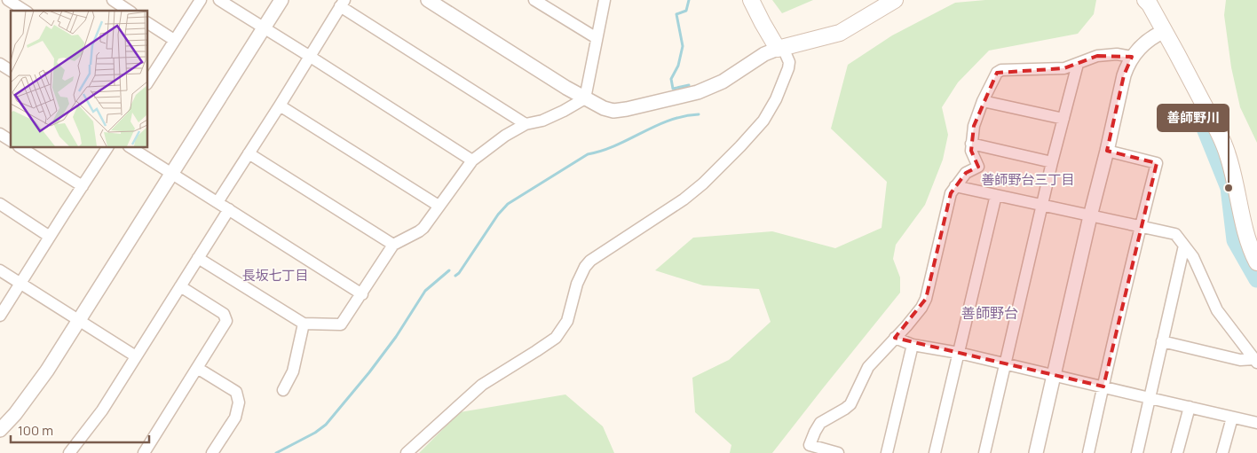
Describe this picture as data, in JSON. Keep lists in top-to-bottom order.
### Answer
{
  "districts": ["善師野台三丁目", "長坂七丁目", "善師野台"],
  "places": ["善師野川"],
  "scale_bar": "100 m"
}
